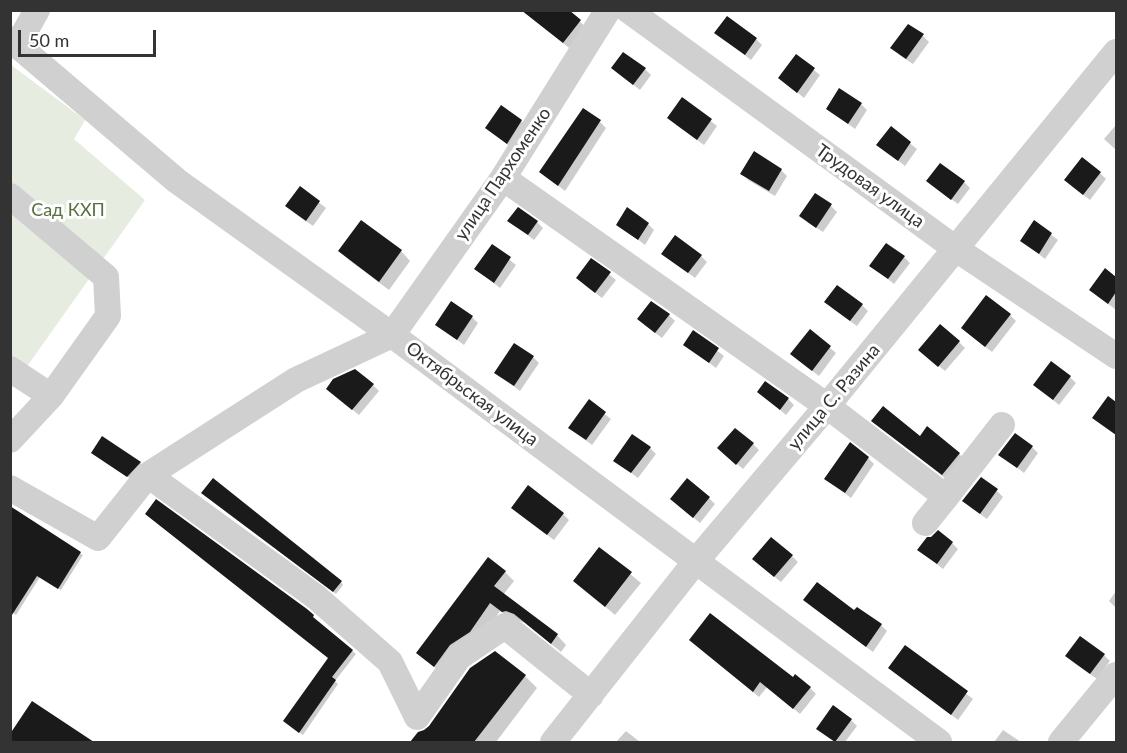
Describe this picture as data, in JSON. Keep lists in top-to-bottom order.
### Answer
{
  "streets": {
    "street": [
      "улица Пархоменко",
      "Трудовая улица",
      "Октябрьская улица",
      "улица С. Разина"
    ]
  },
  "crossings": [
    ["улица Пархоменко", "Октябрьская улица"],
    ["Трудовая улица", "улица С. Разина"],
    ["Октябрьская улица", "улица С. Разина"]
  ],
  "parks": ["Сад КХП"],
  "scale_bar": "50 m"
}
